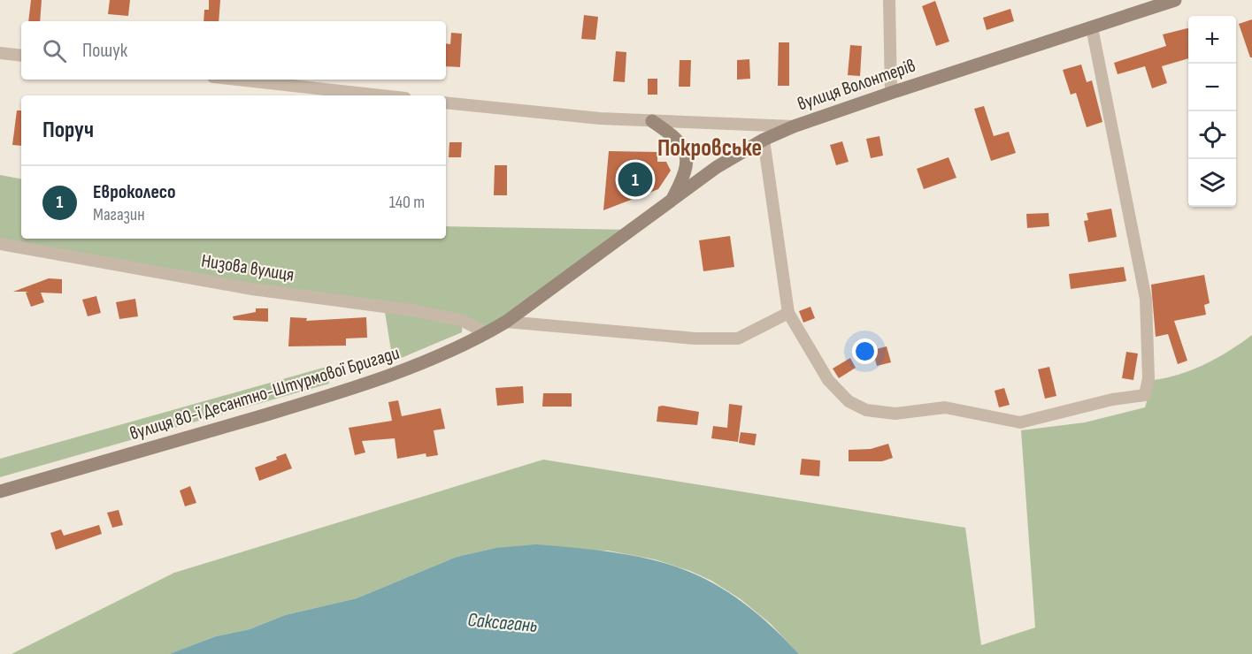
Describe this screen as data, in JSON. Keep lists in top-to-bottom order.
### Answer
{
  "streets": {
    "street": ["вулиця Волонтерів", "Низова вулиця", "вулиця 80-ї Десантно-Штурмової Бригади"]
  },
  "crossings": [
    ["вулиця Волонтерів", "вулиця 80-ї Десантно-Штурмової Бригади"],
    ["Низова вулиця", "вулиця 80-ї Десантно-Штурмової Бригади"]
  ],
  "districts": ["Покровське"],
  "water": ["Саксагань"],
  "page": {
    "map_buttons": ["+", "−"],
    "search": "Пошук",
    "heading": "Поруч",
    "pins": "1",
    "list": [
      {
        "mark": "1",
        "name": "Евроколесо",
        "note": "Магазин",
        "value": "140 m"
      }
    ]
  }
}
